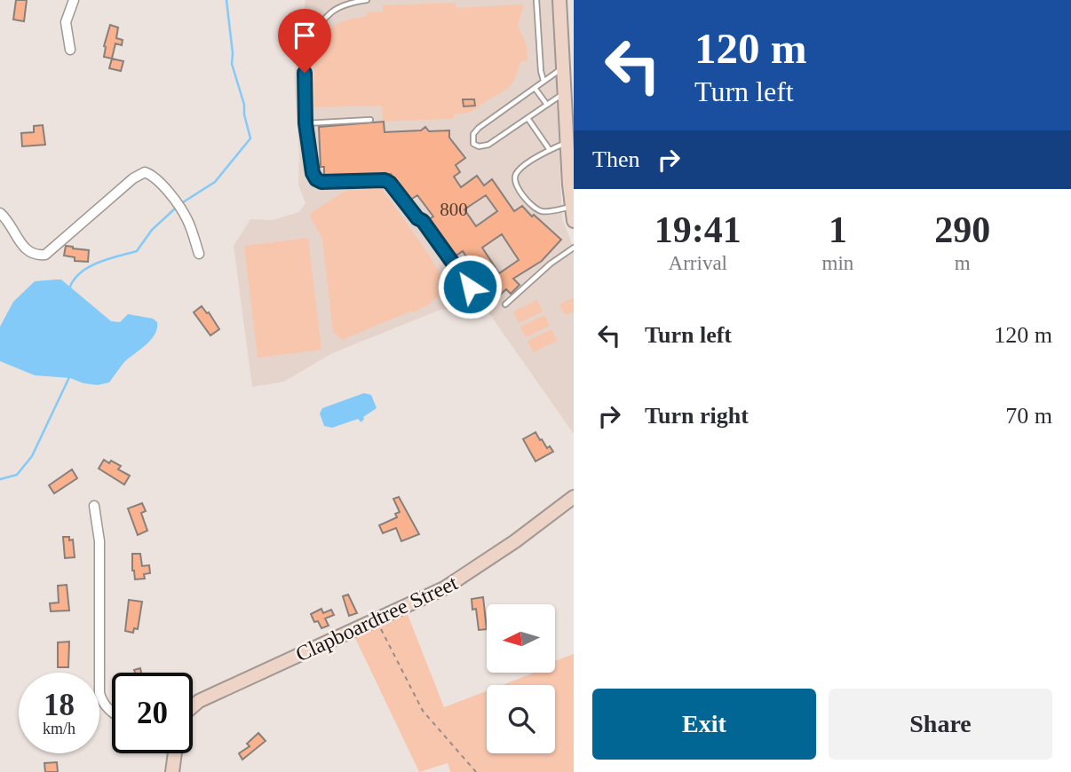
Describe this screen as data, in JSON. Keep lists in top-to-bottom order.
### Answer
{
  "streets": {
    "main road": ["Clapboardtree Street"]
  },
  "house_numbers": ["800"],
  "north": "left",
  "page": {
    "turn": ["120 m", "Turn left"],
    "then": "Then",
    "eta": [
      "19:41",
      "Arrival",
      "1",
      "min",
      "290",
      "m"
    ],
    "list": [
      {
        "name": "Turn left",
        "value": "120 m"
      },
      {
        "name": "Turn right",
        "value": "70 m"
      }
    ],
    "speed": "18 km/h",
    "limit": "20",
    "buttons": ["Exit", "Share"]
  }
}
